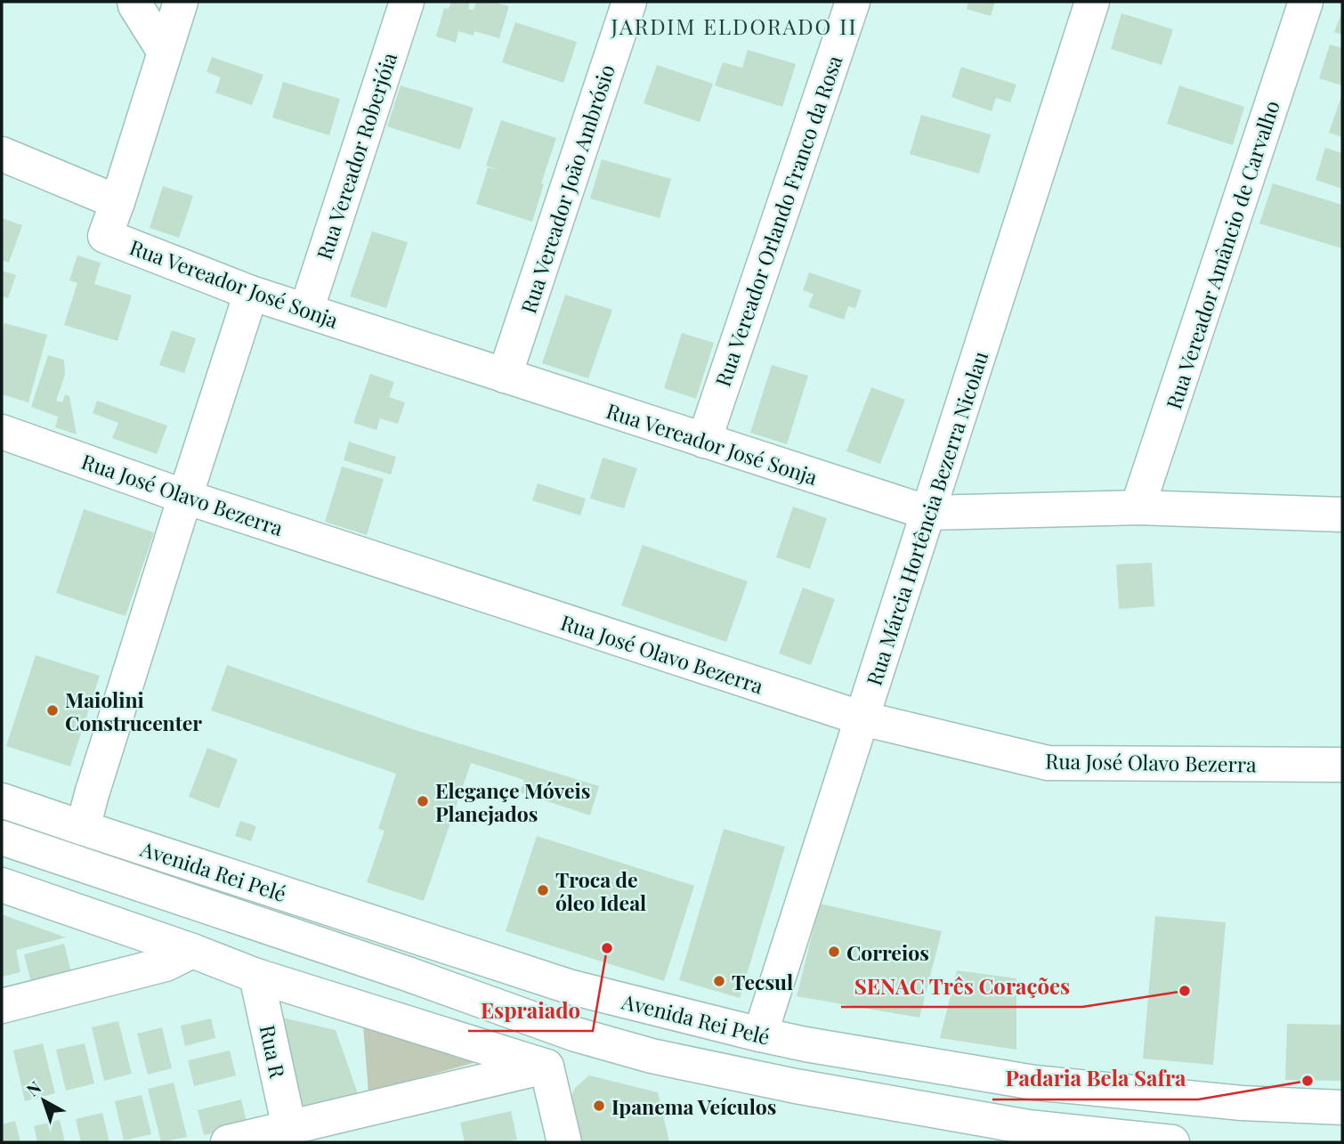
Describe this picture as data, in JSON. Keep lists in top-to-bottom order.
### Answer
{
  "streets": {
    "street": [
      "Rua Vereador Roberjóia",
      "Rua Vereador João Ambrósio",
      "Rua Vereador Orlando Franco da Rosa",
      "Rua Vereador Amâncio de Carvalho",
      "Rua Vereador José Sonja",
      "Rua José Olavo Bezerra",
      "Rua Márcia Hortência Bezerra Nicolau",
      "Avenida Rei Pelé",
      "Rua R"
    ]
  },
  "crossings": [
    ["Rua Vereador Roberjóia", "Rua Vereador José Sonja"],
    ["Rua Vereador João Ambrósio", "Rua Vereador José Sonja"],
    ["Rua Vereador Orlando Franco da Rosa", "Rua Vereador José Sonja"],
    ["Rua Vereador Amâncio de Carvalho", "Rua Vereador José Sonja"],
    ["Rua Vereador José Sonja", "Rua Márcia Hortência Bezerra Nicolau"],
    ["Rua José Olavo Bezerra", "Rua Márcia Hortência Bezerra Nicolau"],
    ["Rua Márcia Hortência Bezerra Nicolau", "Avenida Rei Pelé"]
  ],
  "districts": ["JARDIM ELDORADO II"],
  "places": [
    "Maiolini Construcenter",
    "Elegançe Móveis Planejados",
    "Troca de óleo Ideal",
    "Espraiado",
    "Correios",
    "Tecsul",
    "SENAC Três Corações",
    "Padaria Bela Safra",
    "Ipanema Veículos"
  ],
  "north": "top left"
}
